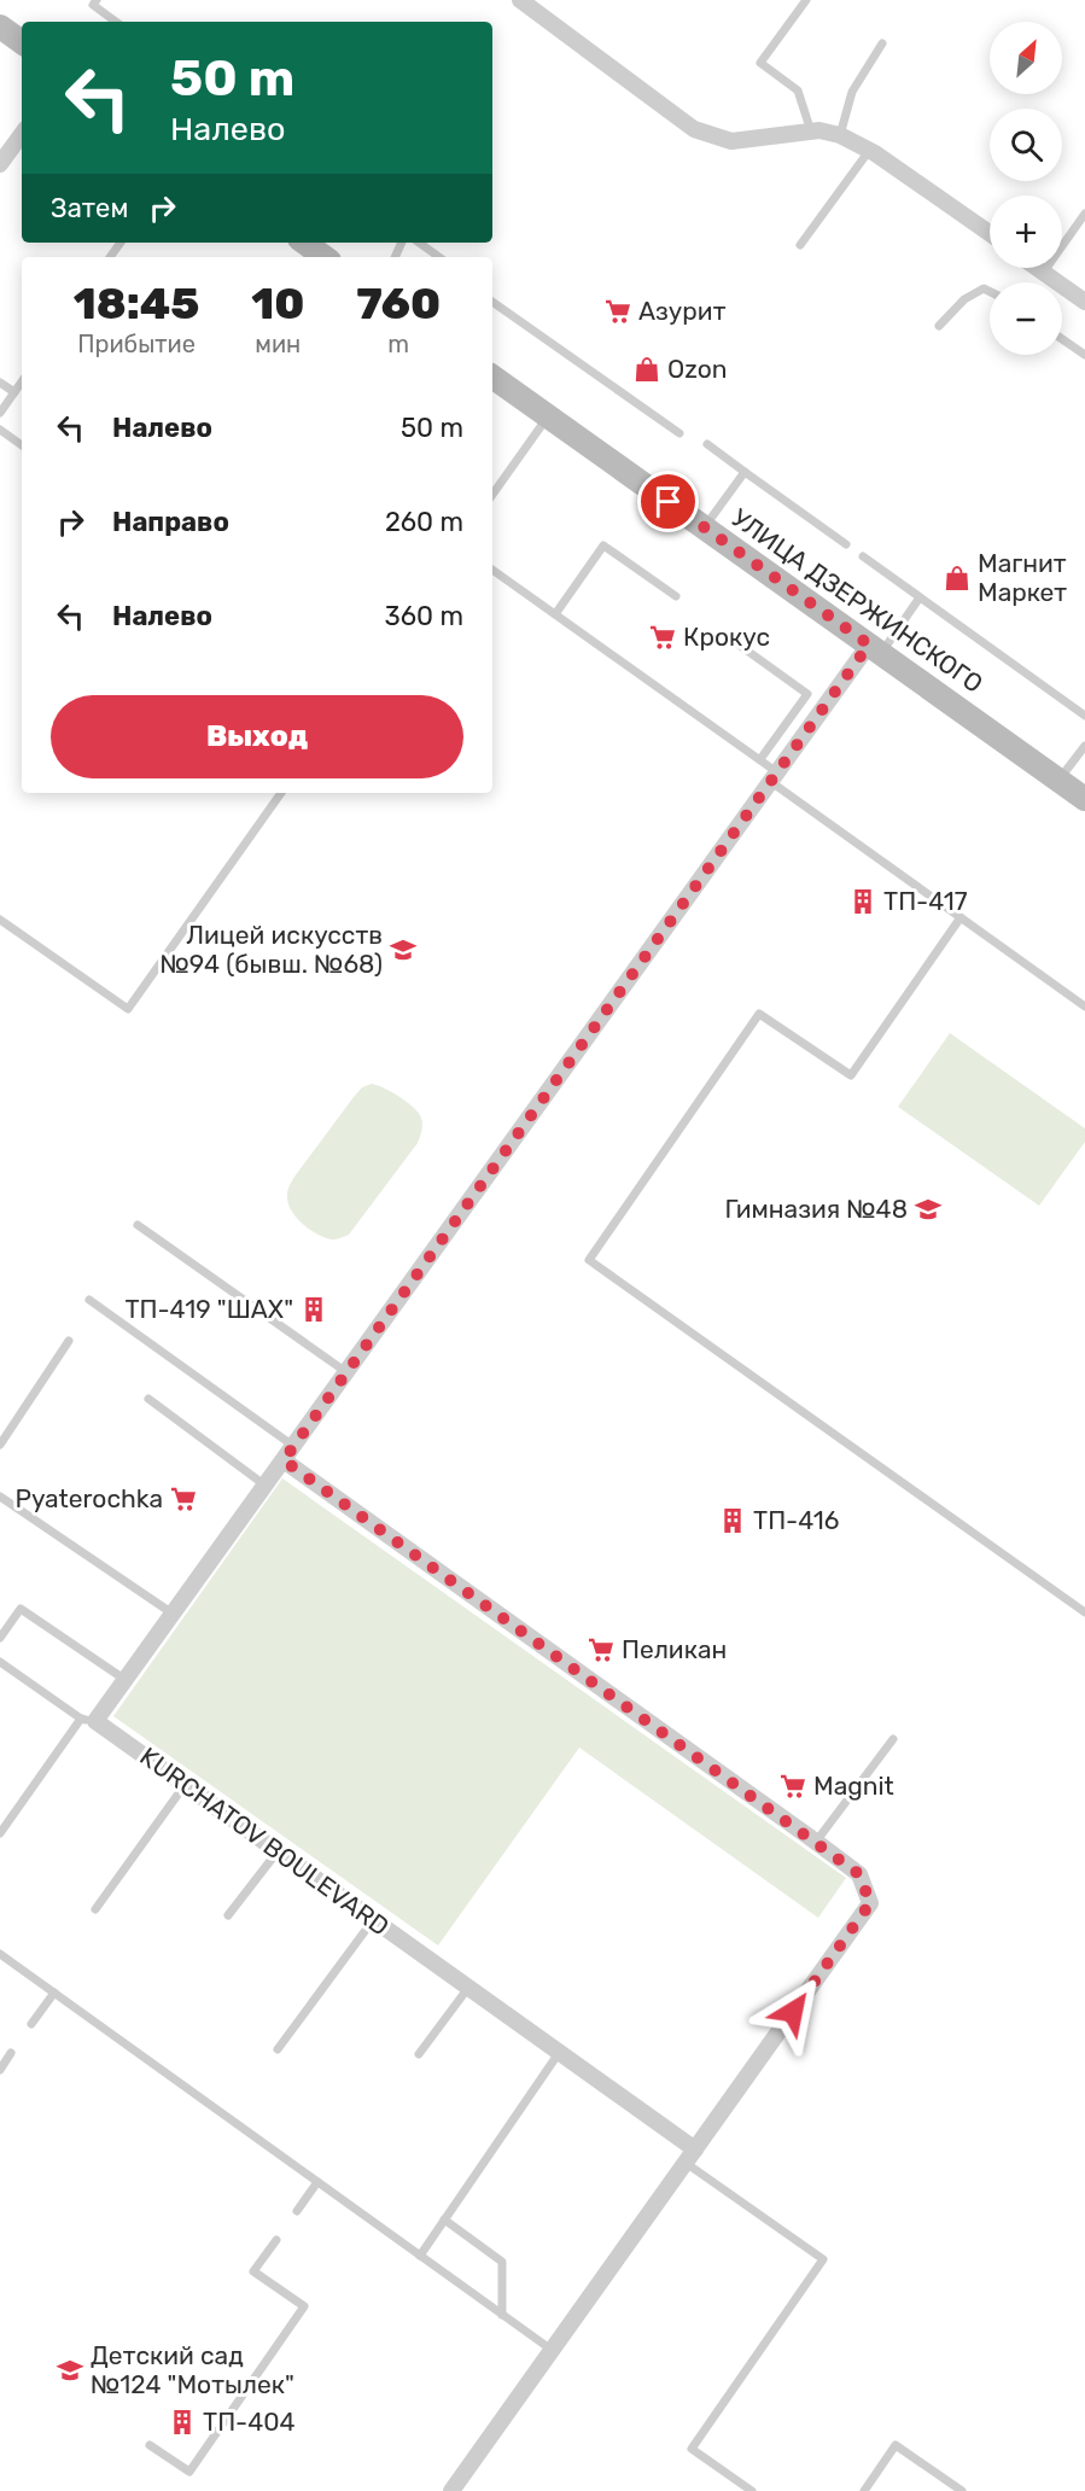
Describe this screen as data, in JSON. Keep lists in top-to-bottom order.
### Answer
{
  "streets": {
    "main road": ["УЛИЦА ДЗЕРЖИНСКОГО"],
    "street": ["KURCHATOV BOULEVARD"]
  },
  "places": {
    "supermarket": [
      "Азурит",
      "Крокус",
      "Pyaterochka",
      "Пеликан",
      "Magnit"
    ],
    "shop": ["Ozon", "Магнит Маркет"],
    "building": [
      "ТП-417",
      "ТП-419 \"ШАХ\"",
      "ТП-416",
      "ТП-404"
    ],
    "school or university": ["Лицей искусств №94 (бывш. №68)", "Гимназия №48", "Детский сад №124 \"Мотылек\""]
  },
  "north": "top right",
  "page": {
    "map_buttons": ["+", "−"],
    "turn": ["50 m", "Налево"],
    "then": "Затем",
    "eta": [
      "18:45",
      "Прибытие",
      "10",
      "мин",
      "760",
      "m"
    ],
    "list": [
      {
        "name": "Налево",
        "value": "50 m"
      },
      {
        "name": "Направо",
        "value": "260 m"
      },
      {
        "name": "Налево",
        "value": "360 m"
      }
    ],
    "buttons": "Выход"
  }
}
